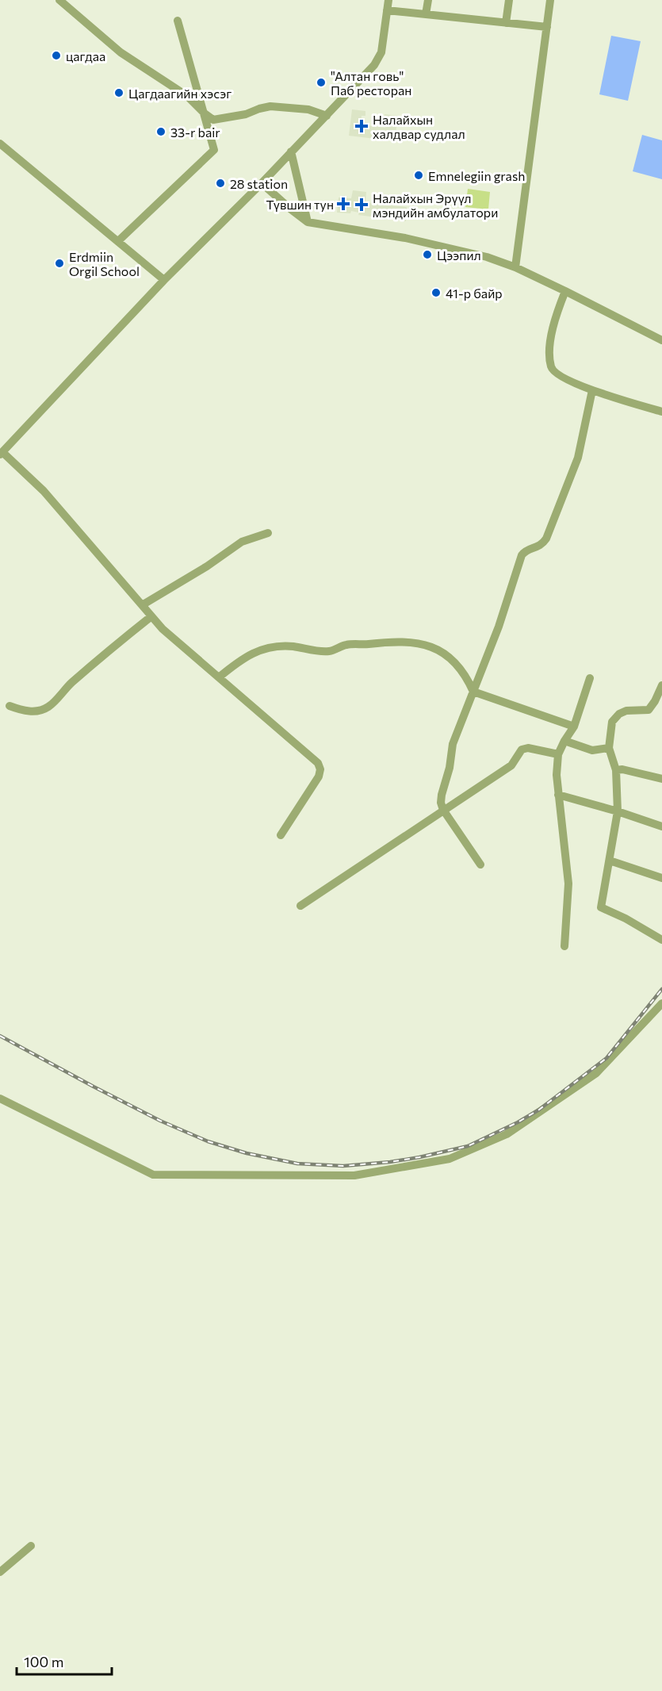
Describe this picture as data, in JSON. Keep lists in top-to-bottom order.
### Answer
{
  "places": {
    "other": [
      "цагдаа",
      "\"Алтан говь\" Паб ресторан",
      "Цагдаагийн хэсэг",
      "33-r bair",
      "Emnelegiin grash",
      "28 station",
      "Цээпил",
      "Erdmiin Orgil School",
      "41-р байр"
    ],
    "health": ["Налайхын халдвар судлал", "Түвшин тун", "Налайхын Эрүүл мэндийн амбулатори"]
  },
  "scale_bar": "100 m"
}
